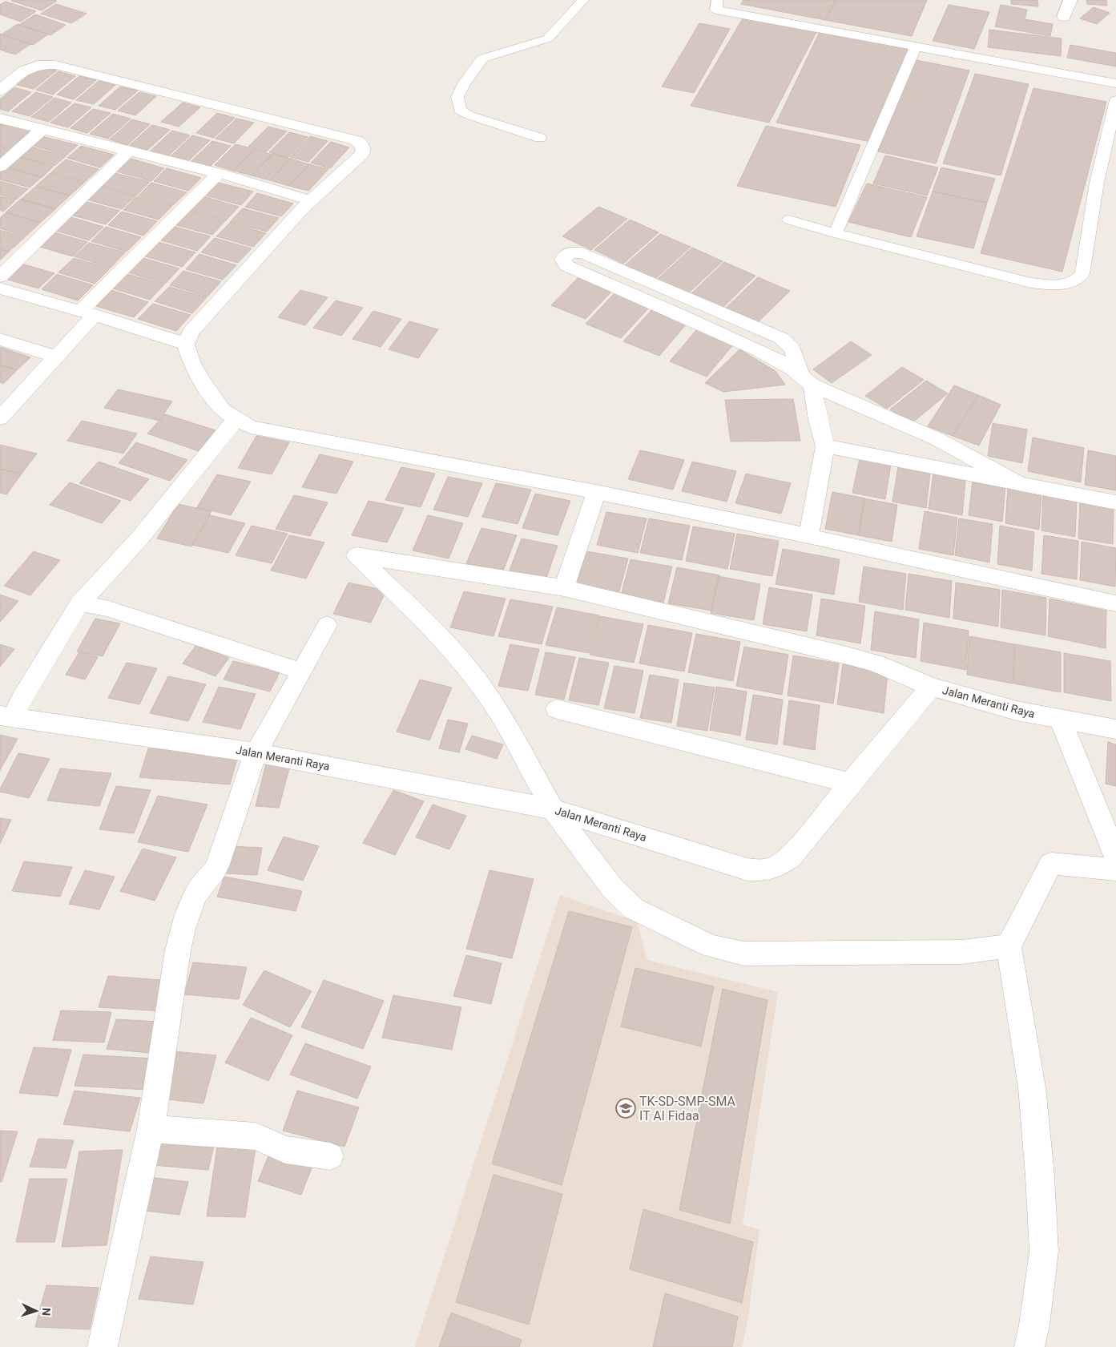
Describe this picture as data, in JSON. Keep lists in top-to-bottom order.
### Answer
{
  "streets": {
    "street": ["Jalan Meranti Raya"]
  },
  "places": {
    "school or university": ["TK-SD-SMP-SMA IT Al Fidaa"]
  },
  "north": "right"
}
